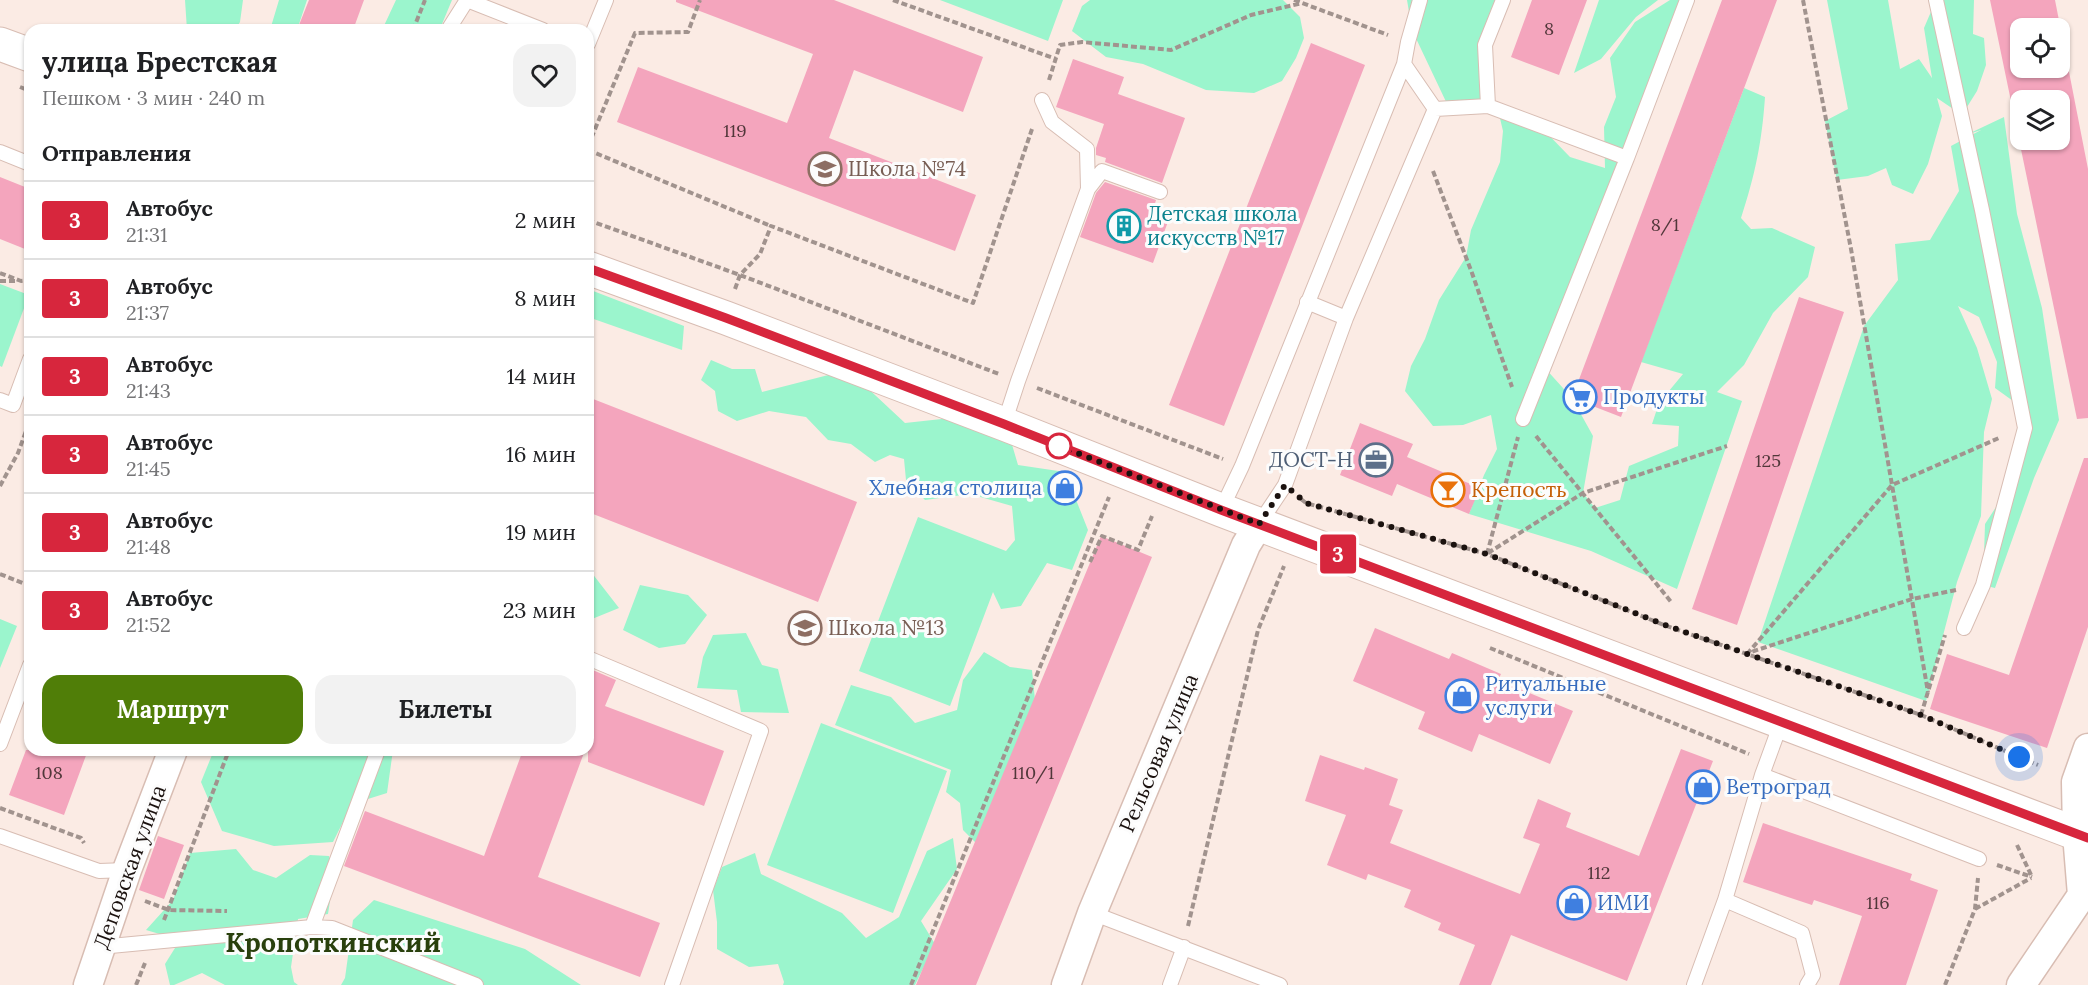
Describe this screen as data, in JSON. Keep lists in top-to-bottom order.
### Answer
{
  "streets": {
    "street": ["Рельсовая улица", "Деповская улица"]
  },
  "districts": ["Кропоткинский"],
  "places": {
    "school or university": ["Школа №74", "Школа №13"],
    "building": ["Детская школа искусств №17"],
    "supermarket": ["Продукты"],
    "office": ["ДОСТ-Н"],
    "shop": [
      "Хлебная столица",
      "Ритуальные услуги",
      "Ветроград",
      "ИМИ"
    ],
    "bar": ["Крепость"]
  },
  "lines": ["bus line 3"],
  "house_numbers": [
    "8",
    "119",
    "8/1",
    "125",
    "108",
    "110/1",
    "112",
    "116"
  ],
  "page": {
    "on_map": "3",
    "heading": [
      ["улица Брестская", "Пешком · 3 мин · 240 m"],
      "Отправления"
    ],
    "list": [
      {
        "mark": "3",
        "name": "Автобус",
        "note": "21:31",
        "value": "2 мин"
      },
      {
        "mark": "3",
        "name": "Автобус",
        "note": "21:37",
        "value": "8 мин"
      },
      {
        "mark": "3",
        "name": "Автобус",
        "note": "21:43",
        "value": "14 мин"
      },
      {
        "mark": "3",
        "name": "Автобус",
        "note": "21:45",
        "value": "16 мин"
      },
      {
        "mark": "3",
        "name": "Автобус",
        "note": "21:48",
        "value": "19 мин"
      },
      {
        "mark": "3",
        "name": "Автобус",
        "note": "21:52",
        "value": "23 мин"
      }
    ],
    "buttons": ["Маршрут", "Билеты"]
  }
}
